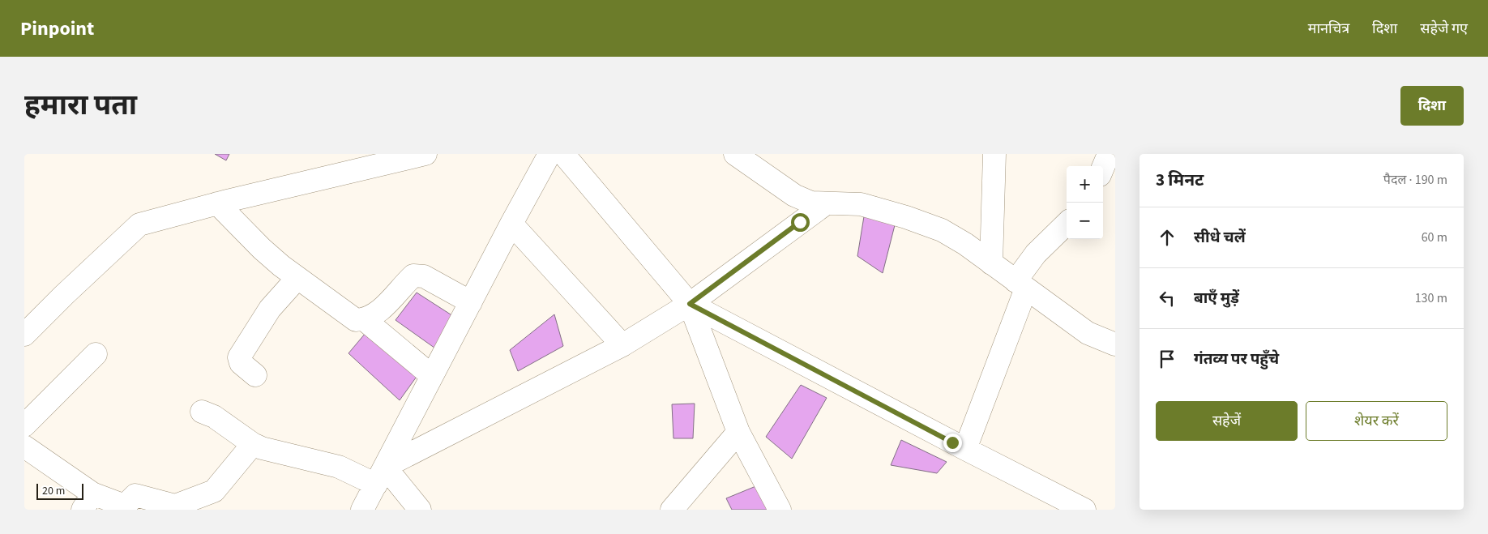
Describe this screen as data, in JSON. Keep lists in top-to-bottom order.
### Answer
{
  "scale_bar": "20 m",
  "page": {
    "header": "Pinpoint",
    "nav": ["मानचित्र", "दिशा", "सहेजे गए"],
    "title": "हमारा पता",
    "buttons": [
      "दिशा",
      ["सहेजें", "शेयर करें"]
    ],
    "heading": ["3 मिनट", "पैदल · 190 m"],
    "map_buttons": ["+", "−"],
    "list": [
      ["सीधे चलें", "60 m"],
      ["बाएँ मुड़ें", "130 m"],
      "गंतव्य पर पहुँचे"
    ],
    "scale": "20 m"
  }
}
